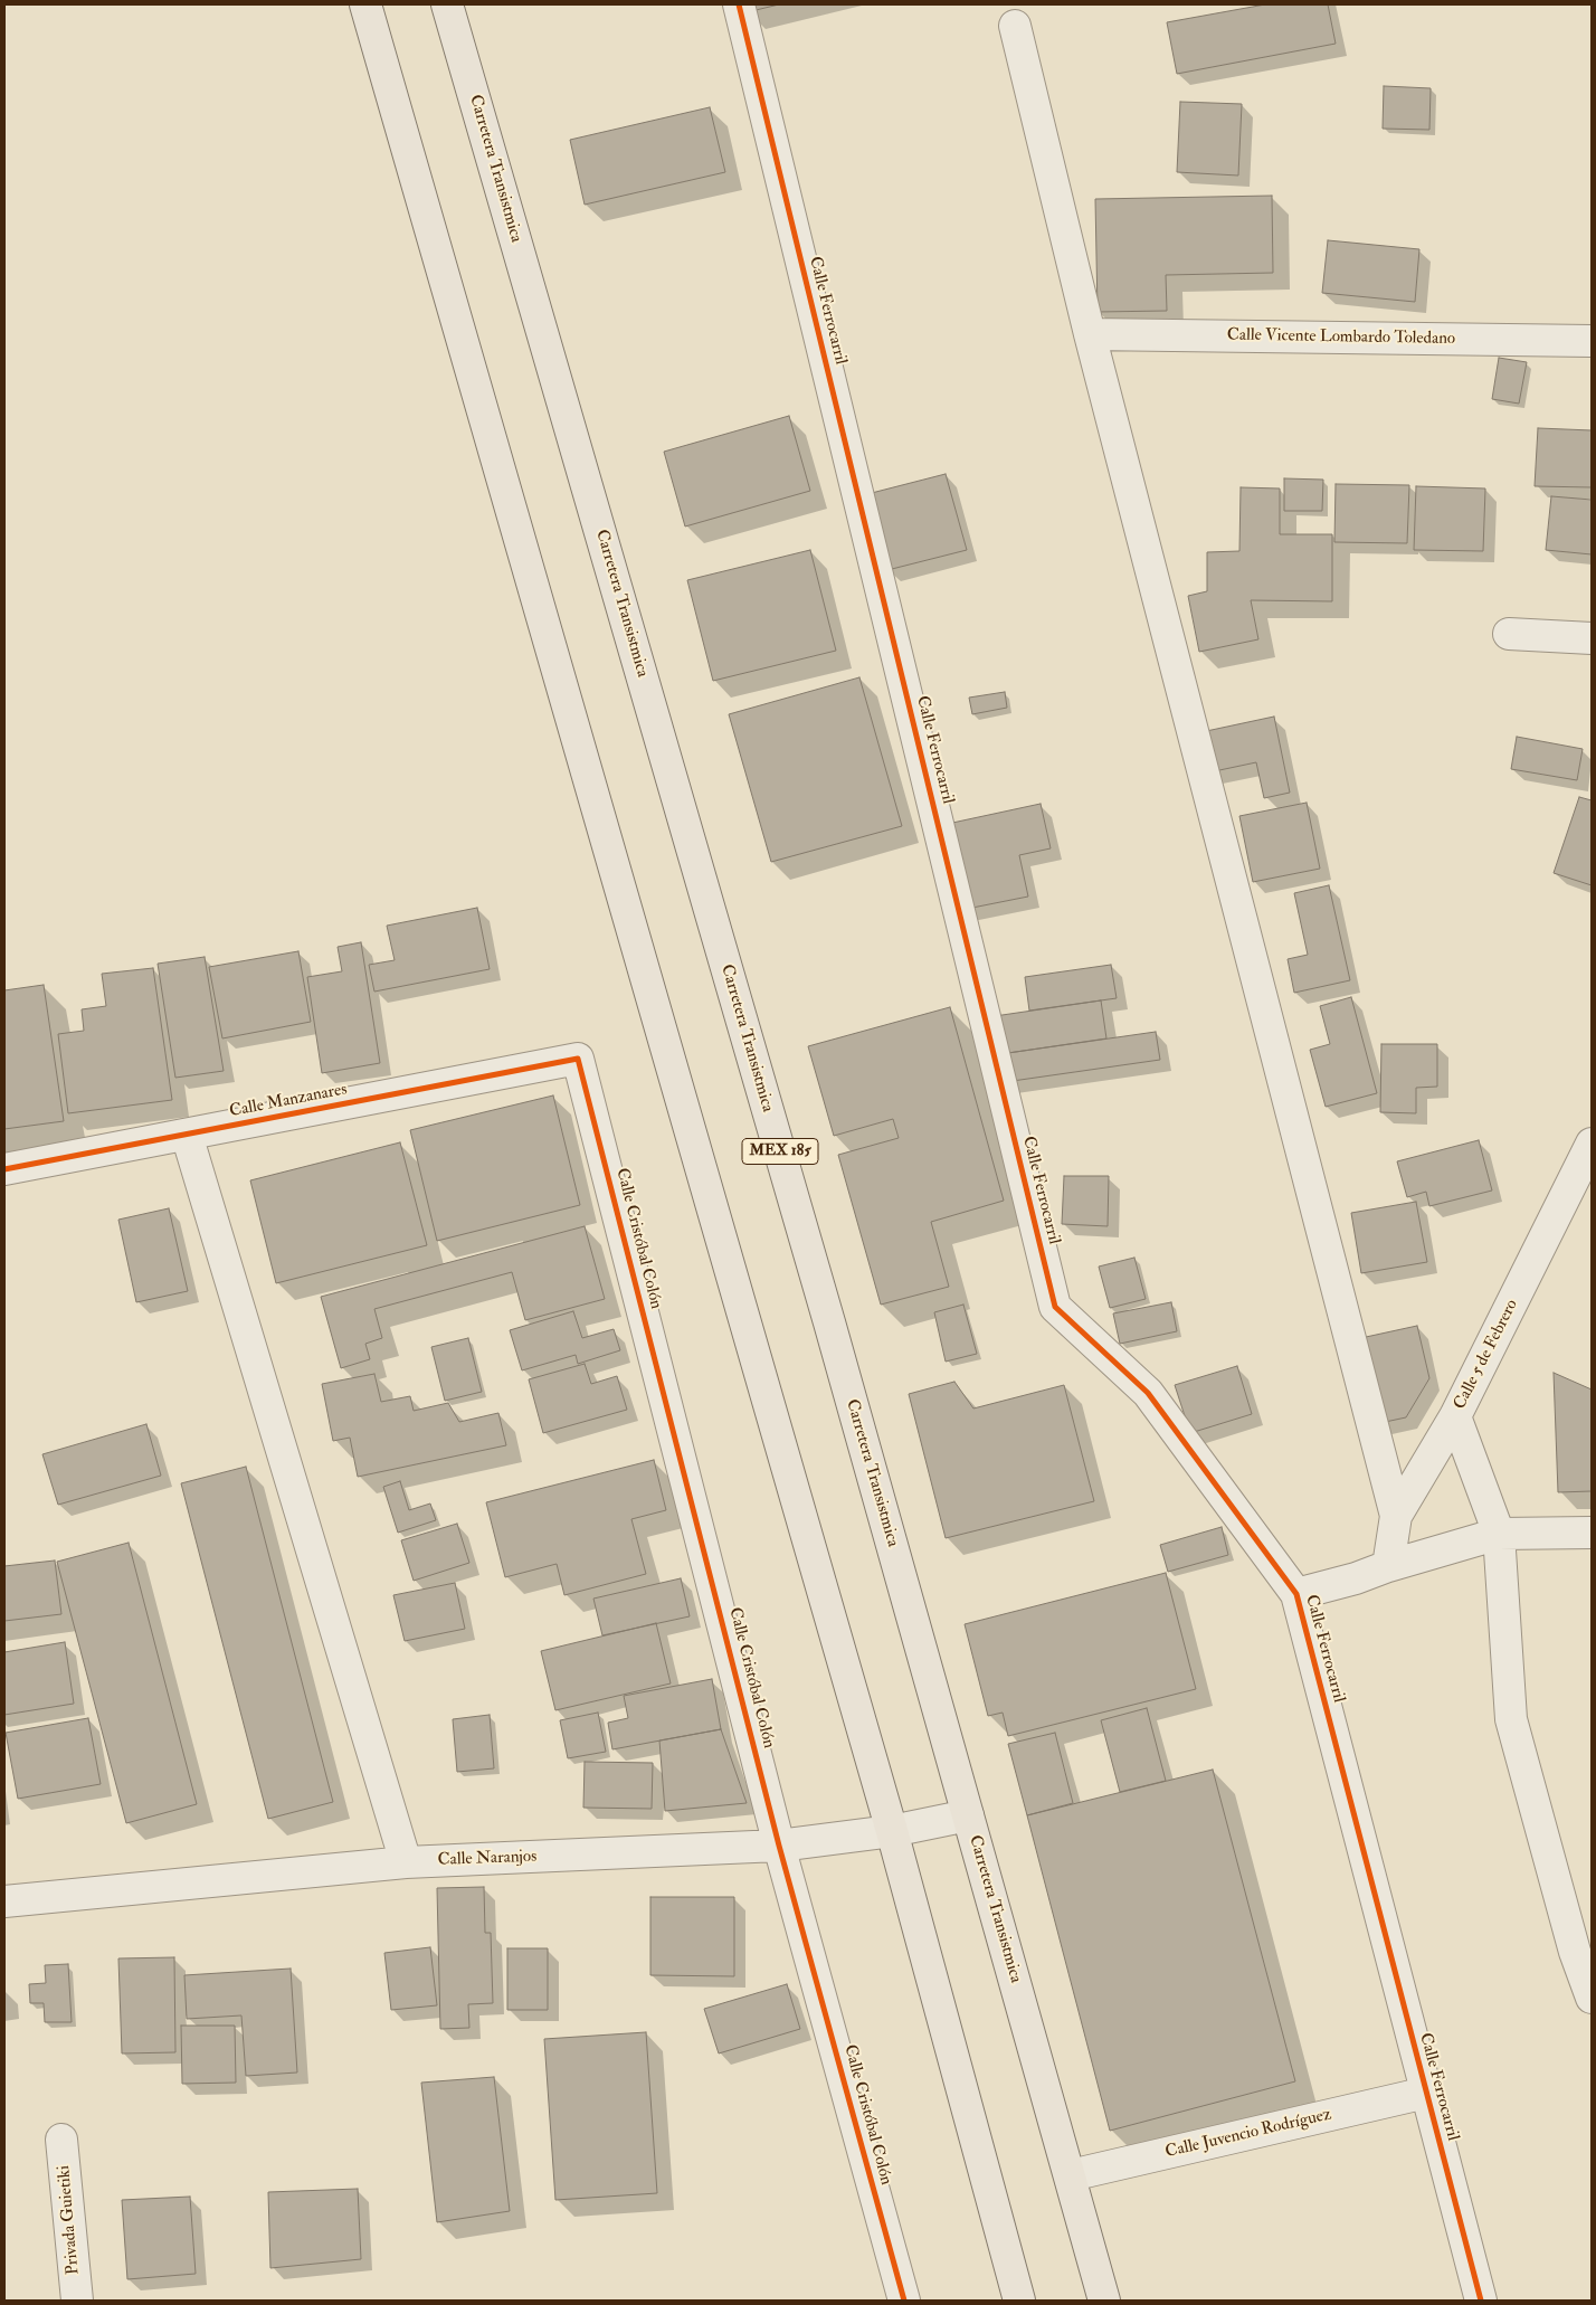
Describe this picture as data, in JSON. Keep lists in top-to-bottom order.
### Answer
{
  "streets": {
    "main road": ["Carretera Transistmica", "MEX 185"],
    "street": [
      "Calle Ferrocarril",
      "Calle Vicente Lombardo Toledano",
      "Calle Manzanares",
      "Calle Cristóbal Colón",
      "Calle 5 de Febrero",
      "Calle Naranjos",
      "Calle Juvencio Rodríguez",
      "Privada Guietiki"
    ]
  },
  "crossings": [
    ["Carretera Transistmica", "Calle Naranjos"],
    ["Carretera Transistmica", "Calle Juvencio Rodríguez"],
    ["Calle Ferrocarril", "Calle Juvencio Rodríguez"],
    ["Calle Manzanares", "Calle Cristóbal Colón"],
    ["Calle Cristóbal Colón", "Calle Naranjos"]
  ]
}
